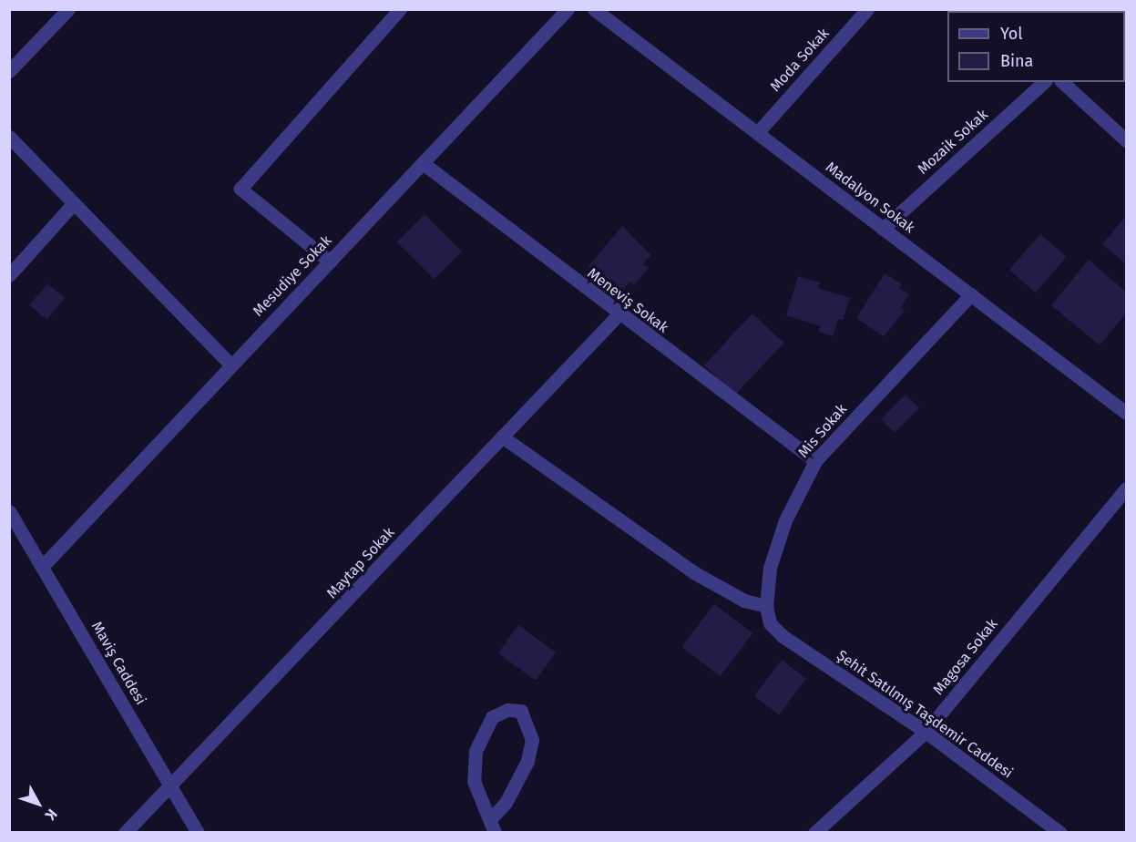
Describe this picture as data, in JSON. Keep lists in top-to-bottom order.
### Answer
{
  "streets": {
    "street": [
      "Moda Sokak",
      "Mozaik Sokak",
      "Madalyon Sokak",
      "Mesudiye Sokak",
      "Meneviş Sokak",
      "Mis Sokak",
      "Maytap Sokak",
      "Magosa Sokak",
      "Maviş Caddesi",
      "Şehit Satılmış Taşdemir Caddesi"
    ]
  },
  "crossings": [
    ["Moda Sokak", "Madalyon Sokak"],
    ["Mozaik Sokak", "Madalyon Sokak"],
    ["Madalyon Sokak", "Mis Sokak"],
    ["Mesudiye Sokak", "Meneviş Sokak"],
    ["Mesudiye Sokak", "Maviş Caddesi"],
    ["Meneviş Sokak", "Mis Sokak"],
    ["Meneviş Sokak", "Maytap Sokak"],
    ["Mis Sokak", "Şehit Satılmış Taşdemir Caddesi"],
    ["Maytap Sokak", "Maviş Caddesi"],
    ["Magosa Sokak", "Şehit Satılmış Taşdemir Caddesi"]
  ],
  "legend": ["Yol", "Bina"],
  "north": "bottom right"
}
